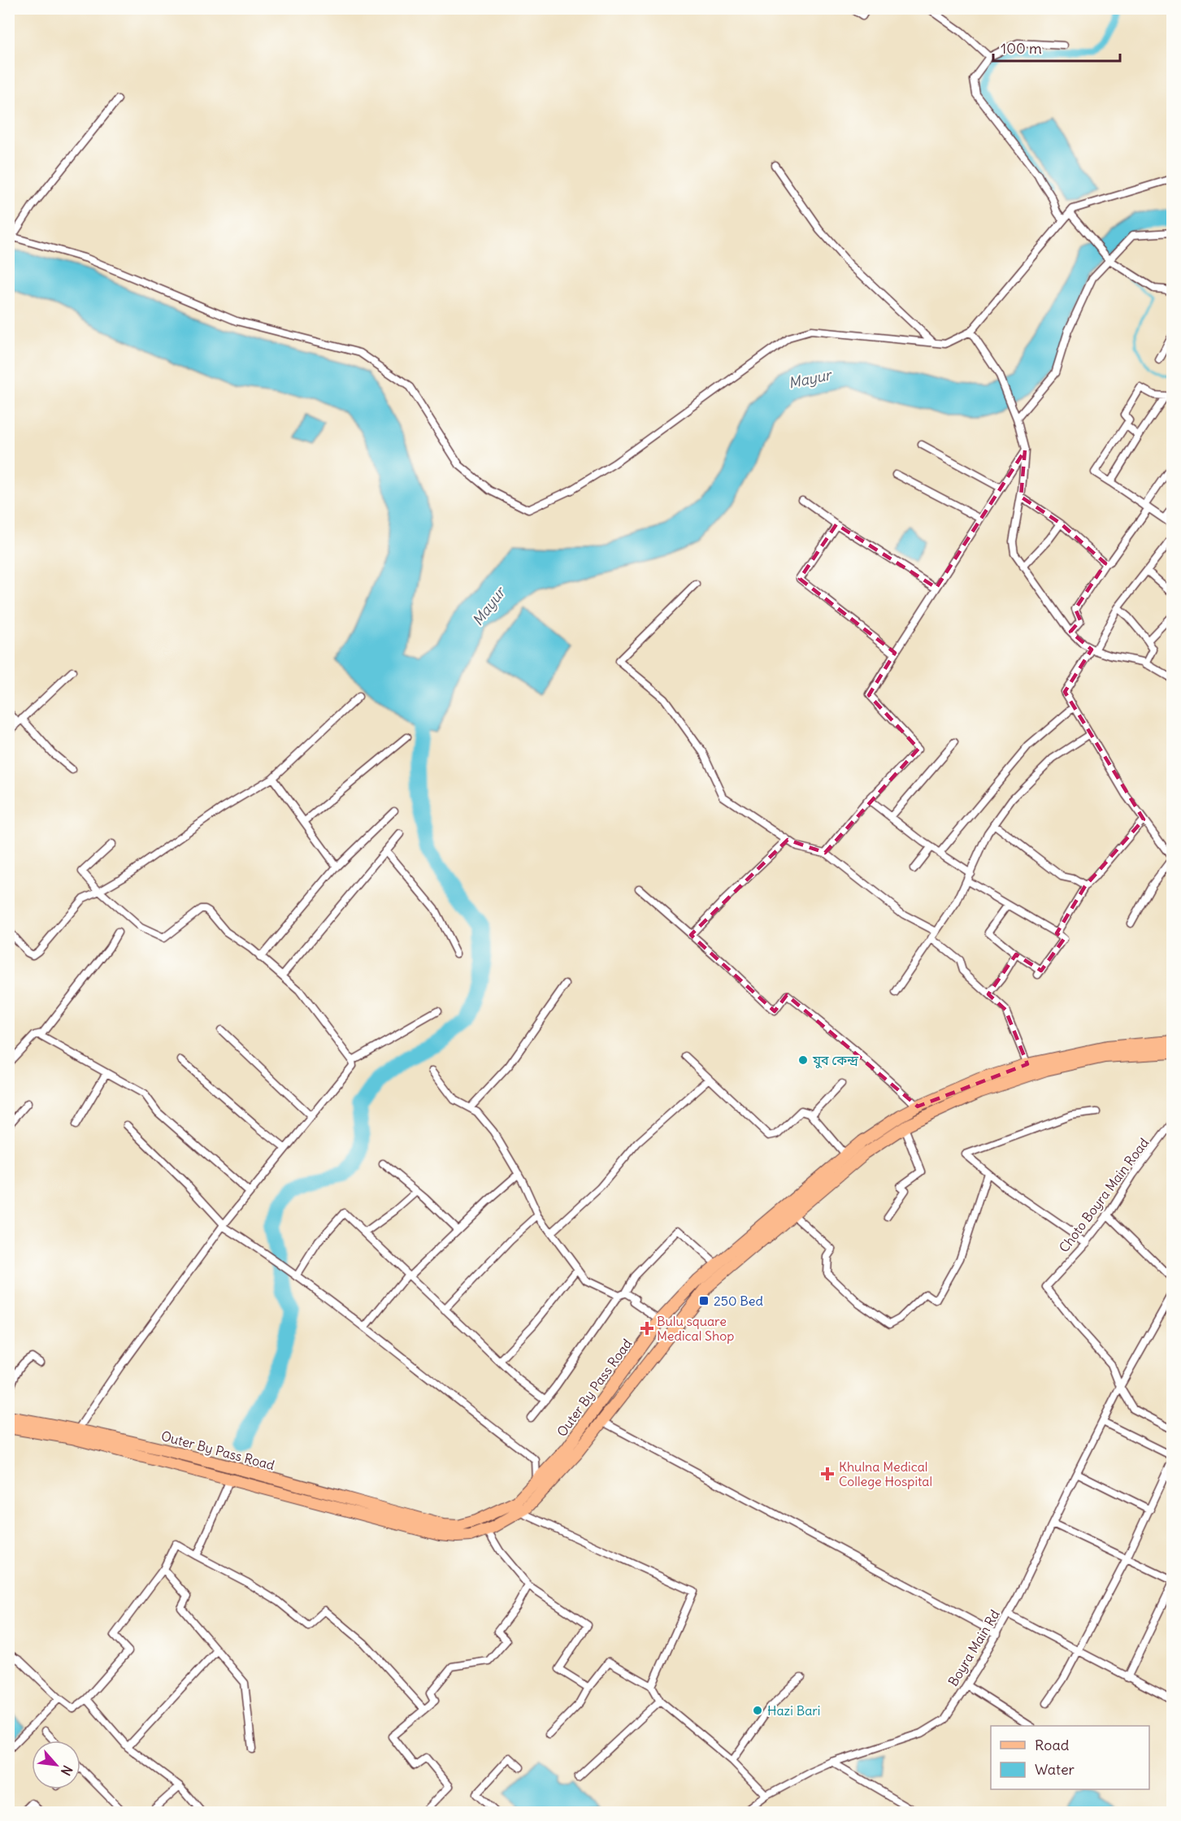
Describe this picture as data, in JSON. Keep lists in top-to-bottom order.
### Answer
{
  "streets": {
    "main road": ["Outer By Pass Road"],
    "street": ["Choto Boyra Main Road", "Boyra Main Rd"]
  },
  "crossings": [
    ["Choto Boyra Main Road", "Boyra Main Rd"]
  ],
  "water": ["Mayur"],
  "places": {
    "other": ["যুব কেন্দ্র", "Hazi Bari"],
    "transit": ["250 Bed"],
    "health": ["Bulu square Medical Shop", "Khulna Medical College Hospital"]
  },
  "legend": ["Road", "Water"],
  "scale_bar": "100 m",
  "north": "bottom right"
}
